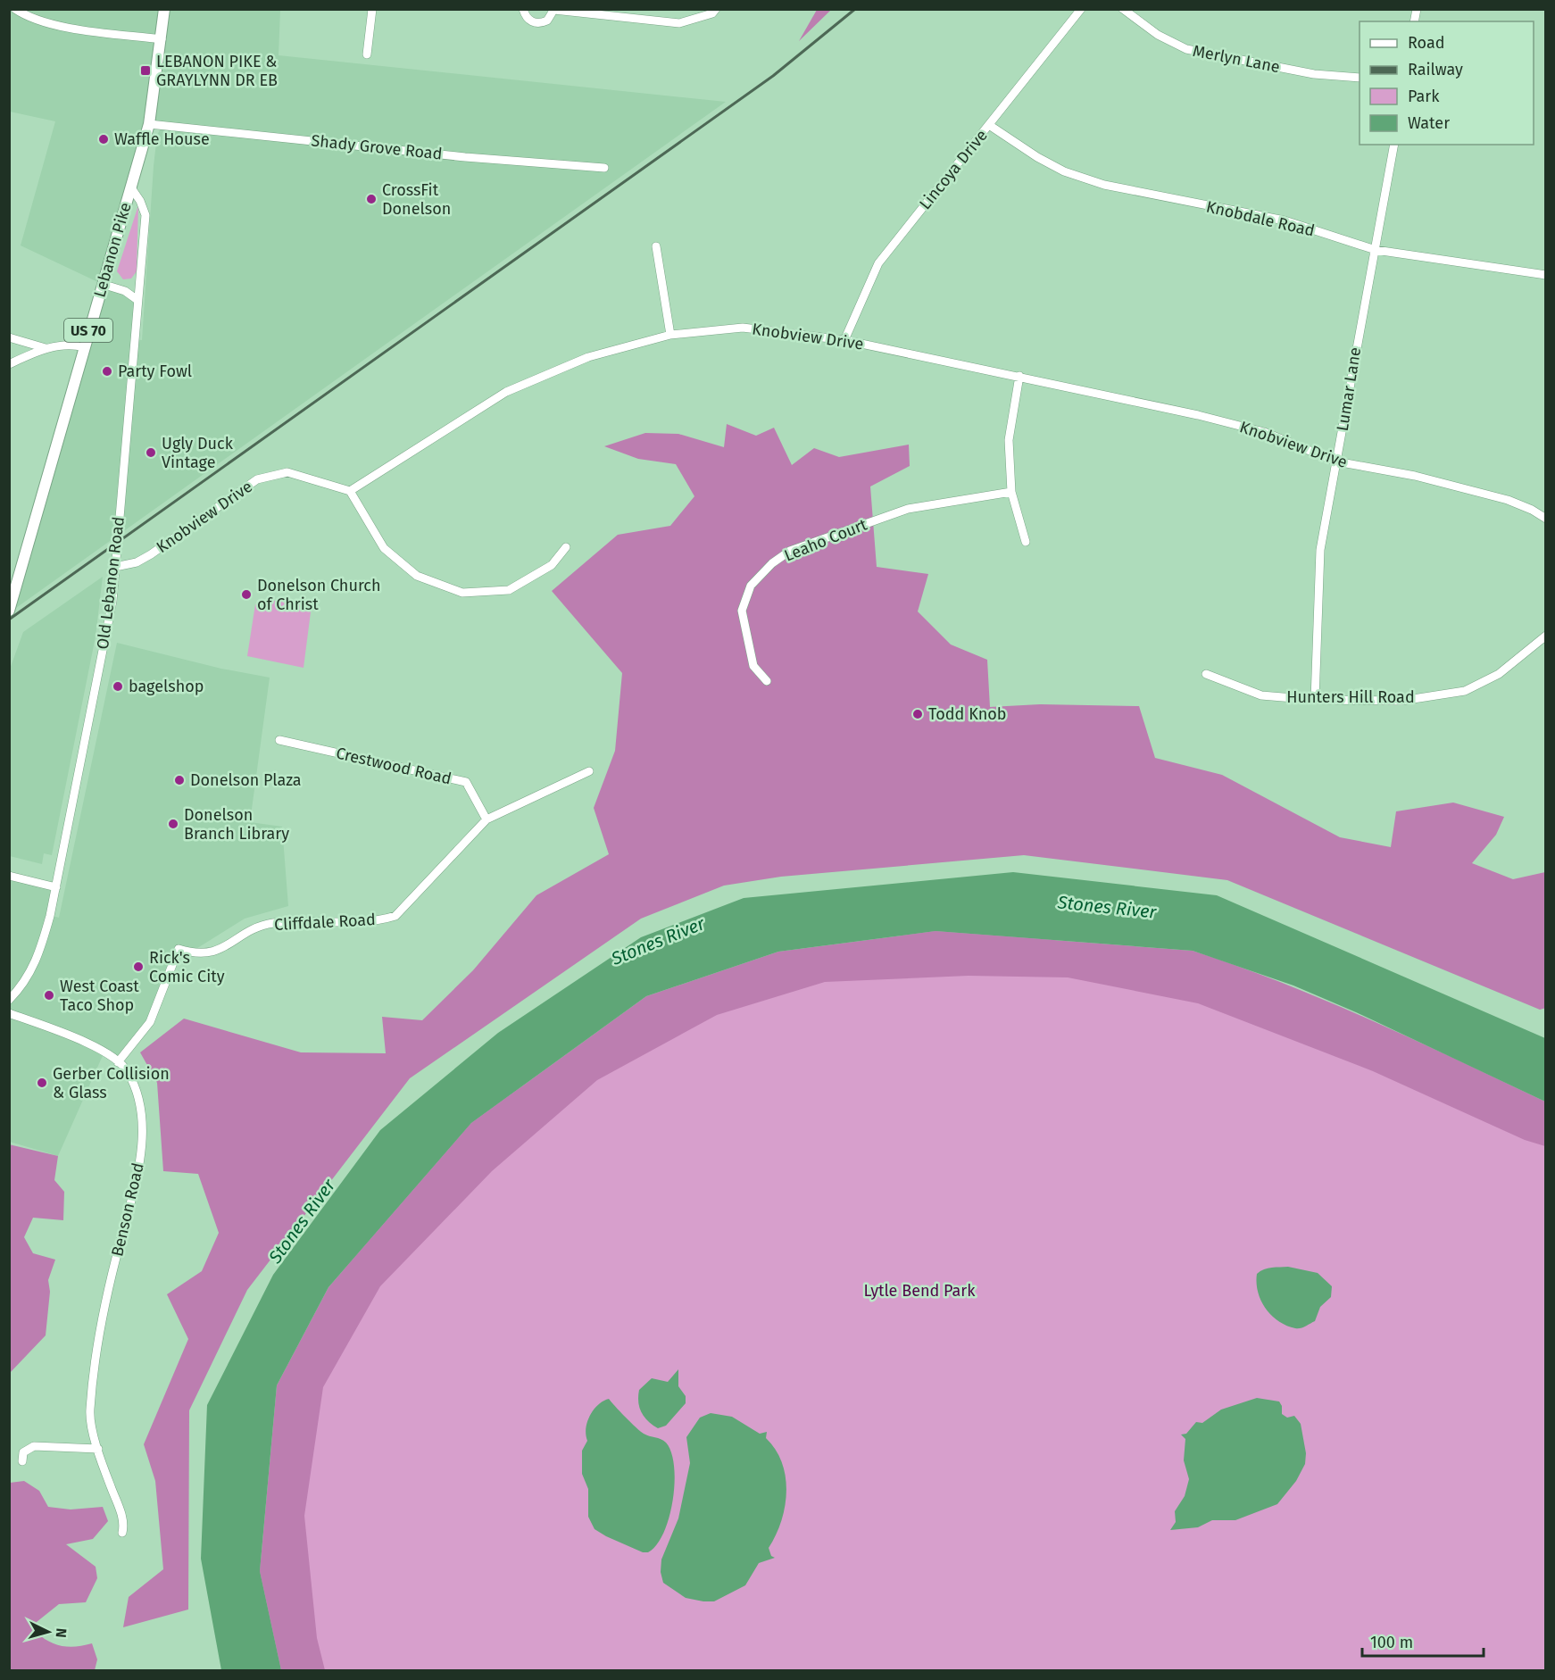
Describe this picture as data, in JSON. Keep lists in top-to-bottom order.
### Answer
{
  "streets": {
    "main road": ["Lebanon Pike", "US 70"],
    "street": [
      "Merlyn Lane",
      "Shady Grove Road",
      "Lincoya Drive",
      "Knobdale Road",
      "Knobview Drive",
      "Lumar Lane",
      "Leaho Court",
      "Old Lebanon Road",
      "Hunters Hill Road",
      "Crestwood Road",
      "Cliffdale Road",
      "Benson Road"
    ]
  },
  "crossings": [
    ["Shady Grove Road", "Lebanon Pike"],
    ["Lincoya Drive", "Knobdale Road"],
    ["Lincoya Drive", "Knobview Drive"],
    ["Knobdale Road", "Lumar Lane"],
    ["Lebanon Pike", "Old Lebanon Road"],
    ["Knobview Drive", "Lumar Lane"],
    ["Knobview Drive", "Old Lebanon Road"],
    ["Lumar Lane", "Hunters Hill Road"],
    ["Crestwood Road", "Cliffdale Road"],
    ["Cliffdale Road", "Benson Road"]
  ],
  "water": ["Stones River"],
  "parks": ["Lytle Bend Park"],
  "places": {
    "transit": ["LEBANON PIKE & GRAYLYNN DR EB"],
    "other": [
      "Waffle House",
      "CrossFit Donelson",
      "Party Fowl",
      "Ugly Duck Vintage",
      "Donelson Church of Christ",
      "bagelshop",
      "Todd Knob",
      "Donelson Plaza",
      "Donelson Branch Library",
      "Rick's Comic City",
      "West Coast Taco Shop",
      "Gerber Collision & Glass"
    ]
  },
  "legend": [
    "Road",
    "Railway",
    "Park",
    "Water"
  ],
  "scale_bar": "100 m",
  "north": "right"
}
